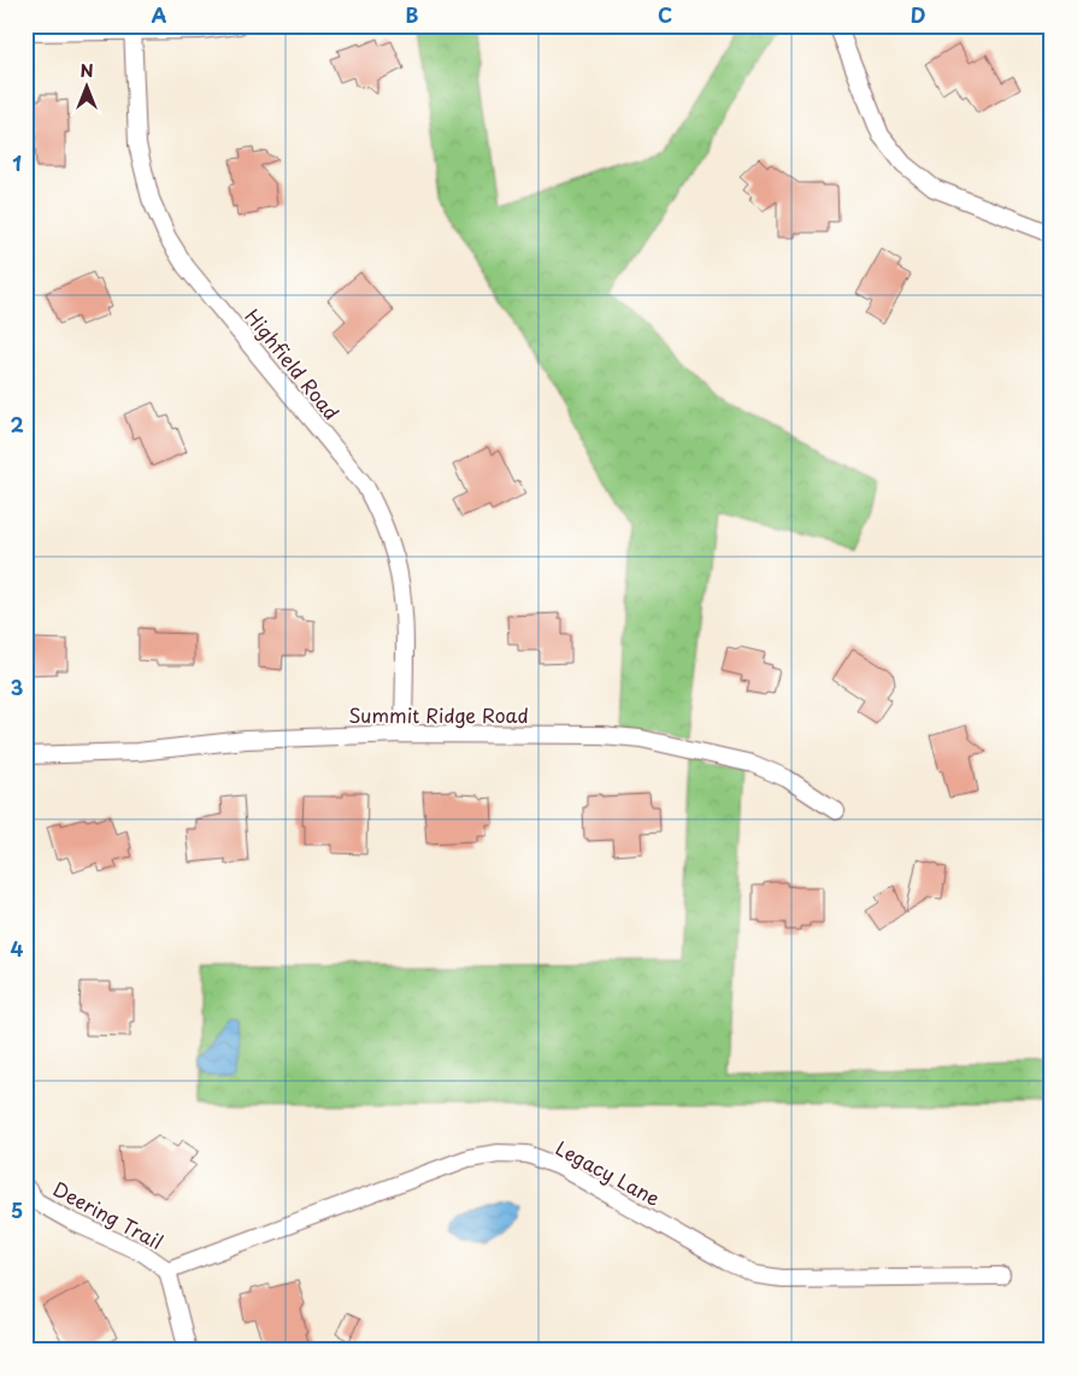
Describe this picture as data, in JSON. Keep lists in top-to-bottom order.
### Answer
{
  "streets": {
    "street": [
      "Highfield Road",
      "Summit Ridge Road",
      "Legacy Lane",
      "Deering Trail"
    ]
  },
  "crossings": [
    ["Highfield Road", "Summit Ridge Road"],
    ["Legacy Lane", "Deering Trail"]
  ],
  "north": "top",
  "grid": {
    "columns": [
      "A",
      "B",
      "C",
      "D"
    ],
    "rows": [
      "1",
      "2",
      "3",
      "4",
      "5"
    ]
  }
}
